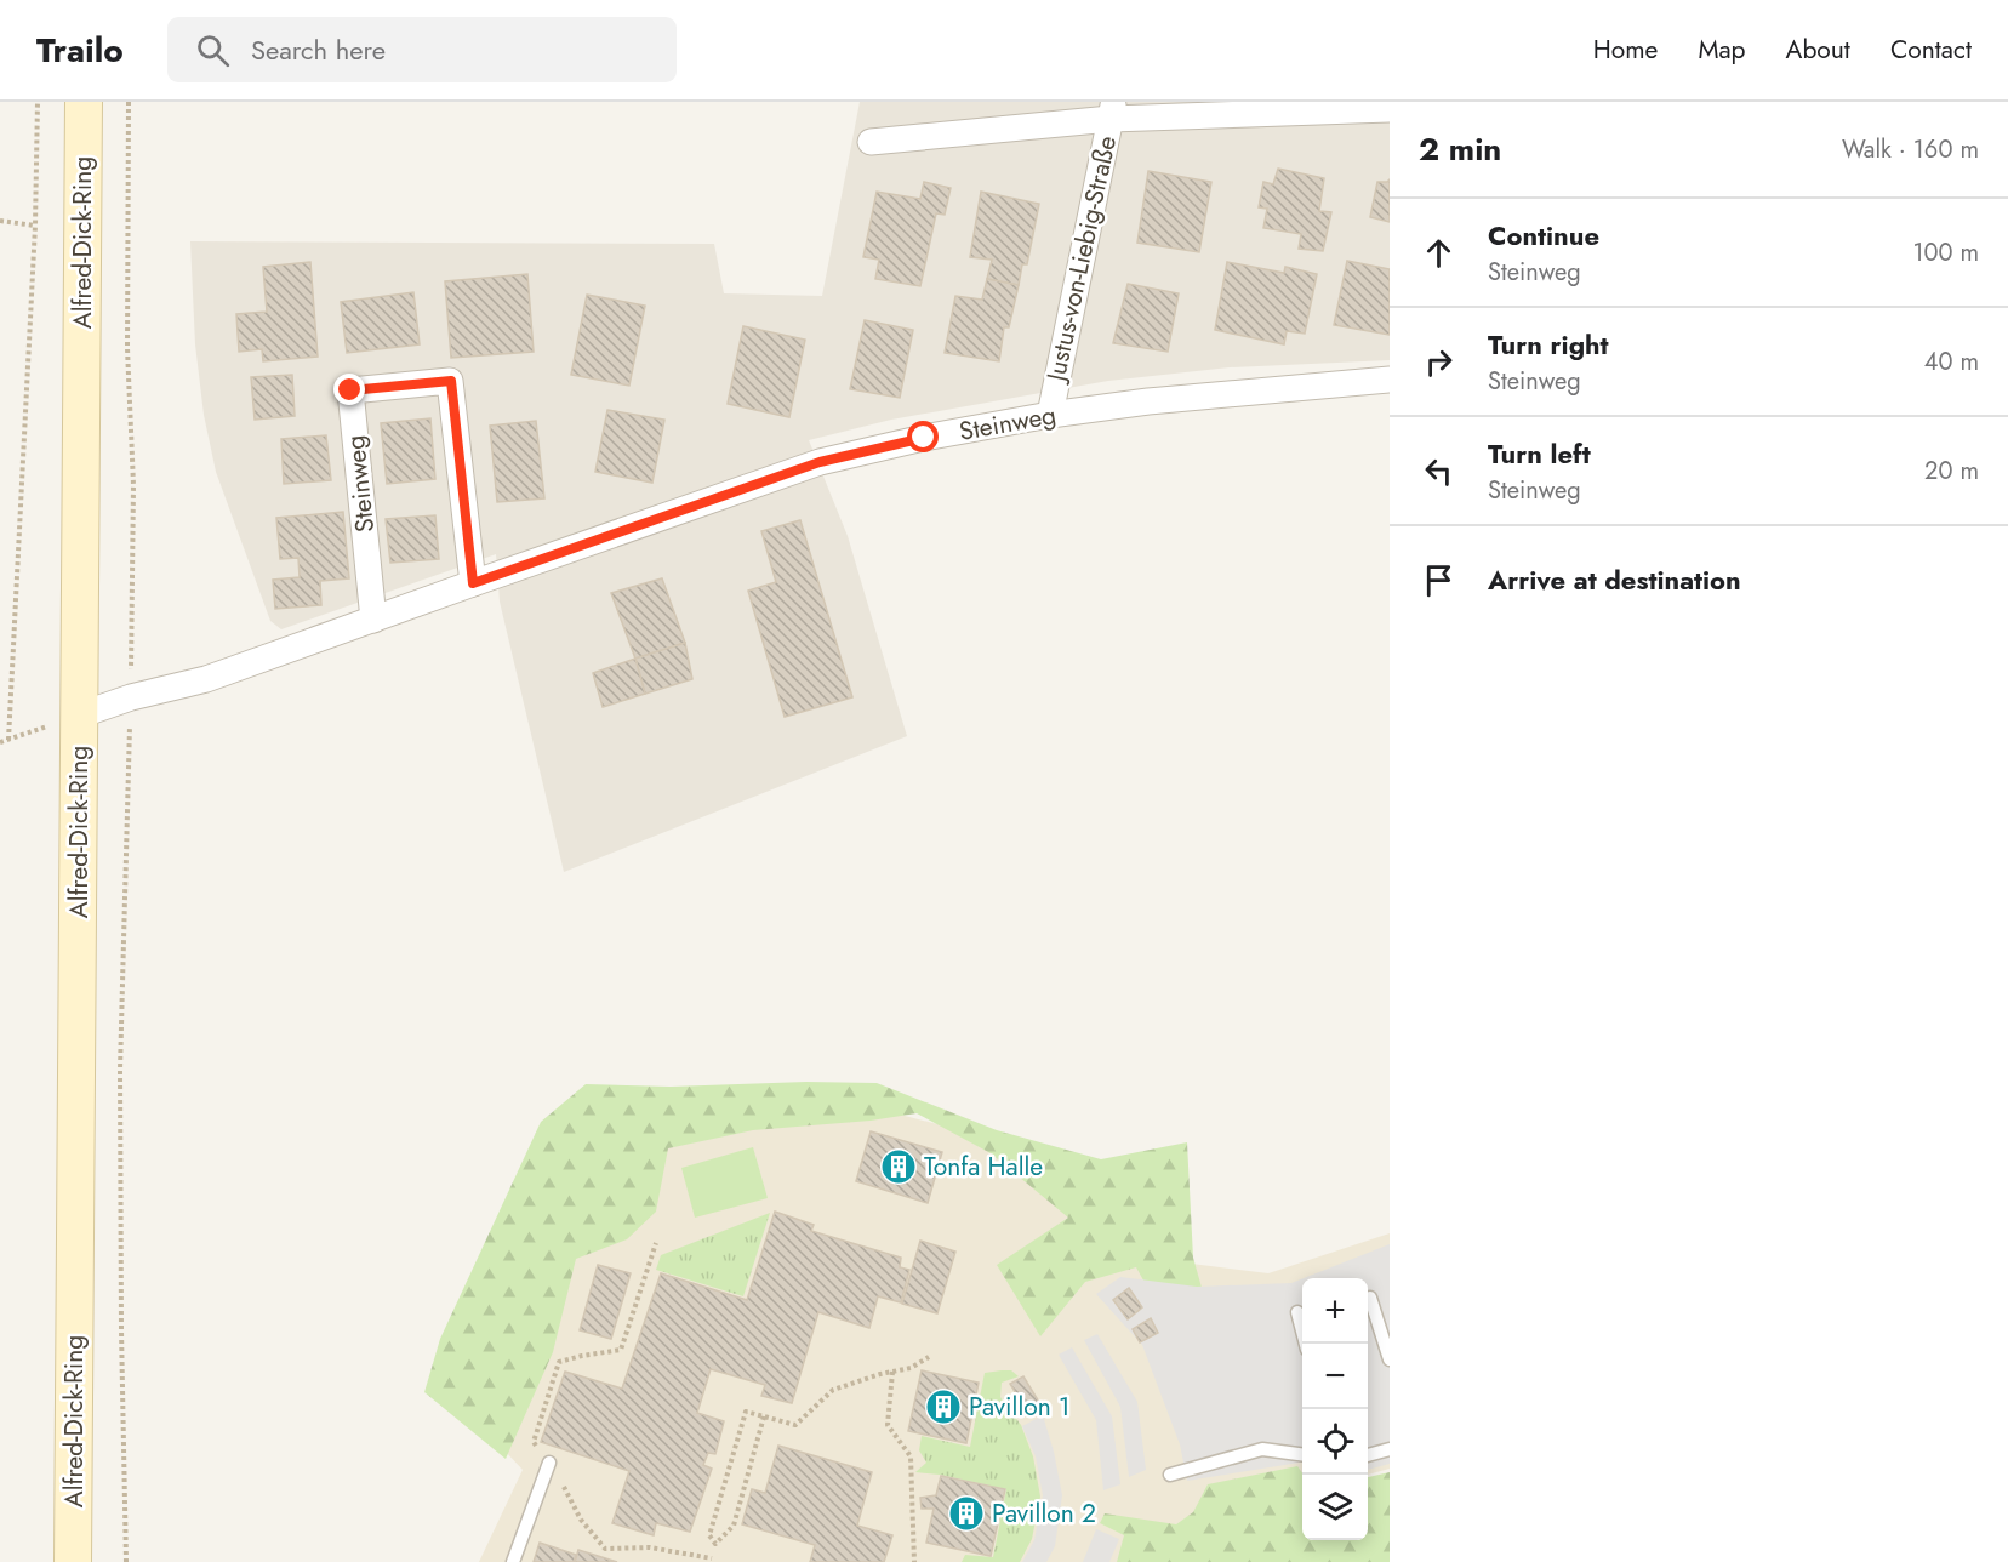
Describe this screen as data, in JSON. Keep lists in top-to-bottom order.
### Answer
{
  "streets": {
    "main road": ["Alfred-Dick-Ring"],
    "street": ["Justus-von-Liebig-Straße", "Steinweg"]
  },
  "crossings": [
    ["Alfred-Dick-Ring", "Steinweg"],
    ["Justus-von-Liebig-Straße", "Steinweg"]
  ],
  "places": {
    "building": ["Tonfa Halle", "Pavillon 1", "Pavillon 2"]
  },
  "page": {
    "header": "Trailo",
    "search": "Search here",
    "nav": [
      "Home",
      "Map",
      "About",
      "Contact"
    ],
    "heading": ["2 min", "Walk · 160 m"],
    "list": [
      ["Continue", "Steinweg", "100 m"],
      ["Turn right", "Steinweg", "40 m"],
      ["Turn left", "Steinweg", "20 m"],
      "Arrive at destination"
    ],
    "map_buttons": ["+", "−"]
  }
}
